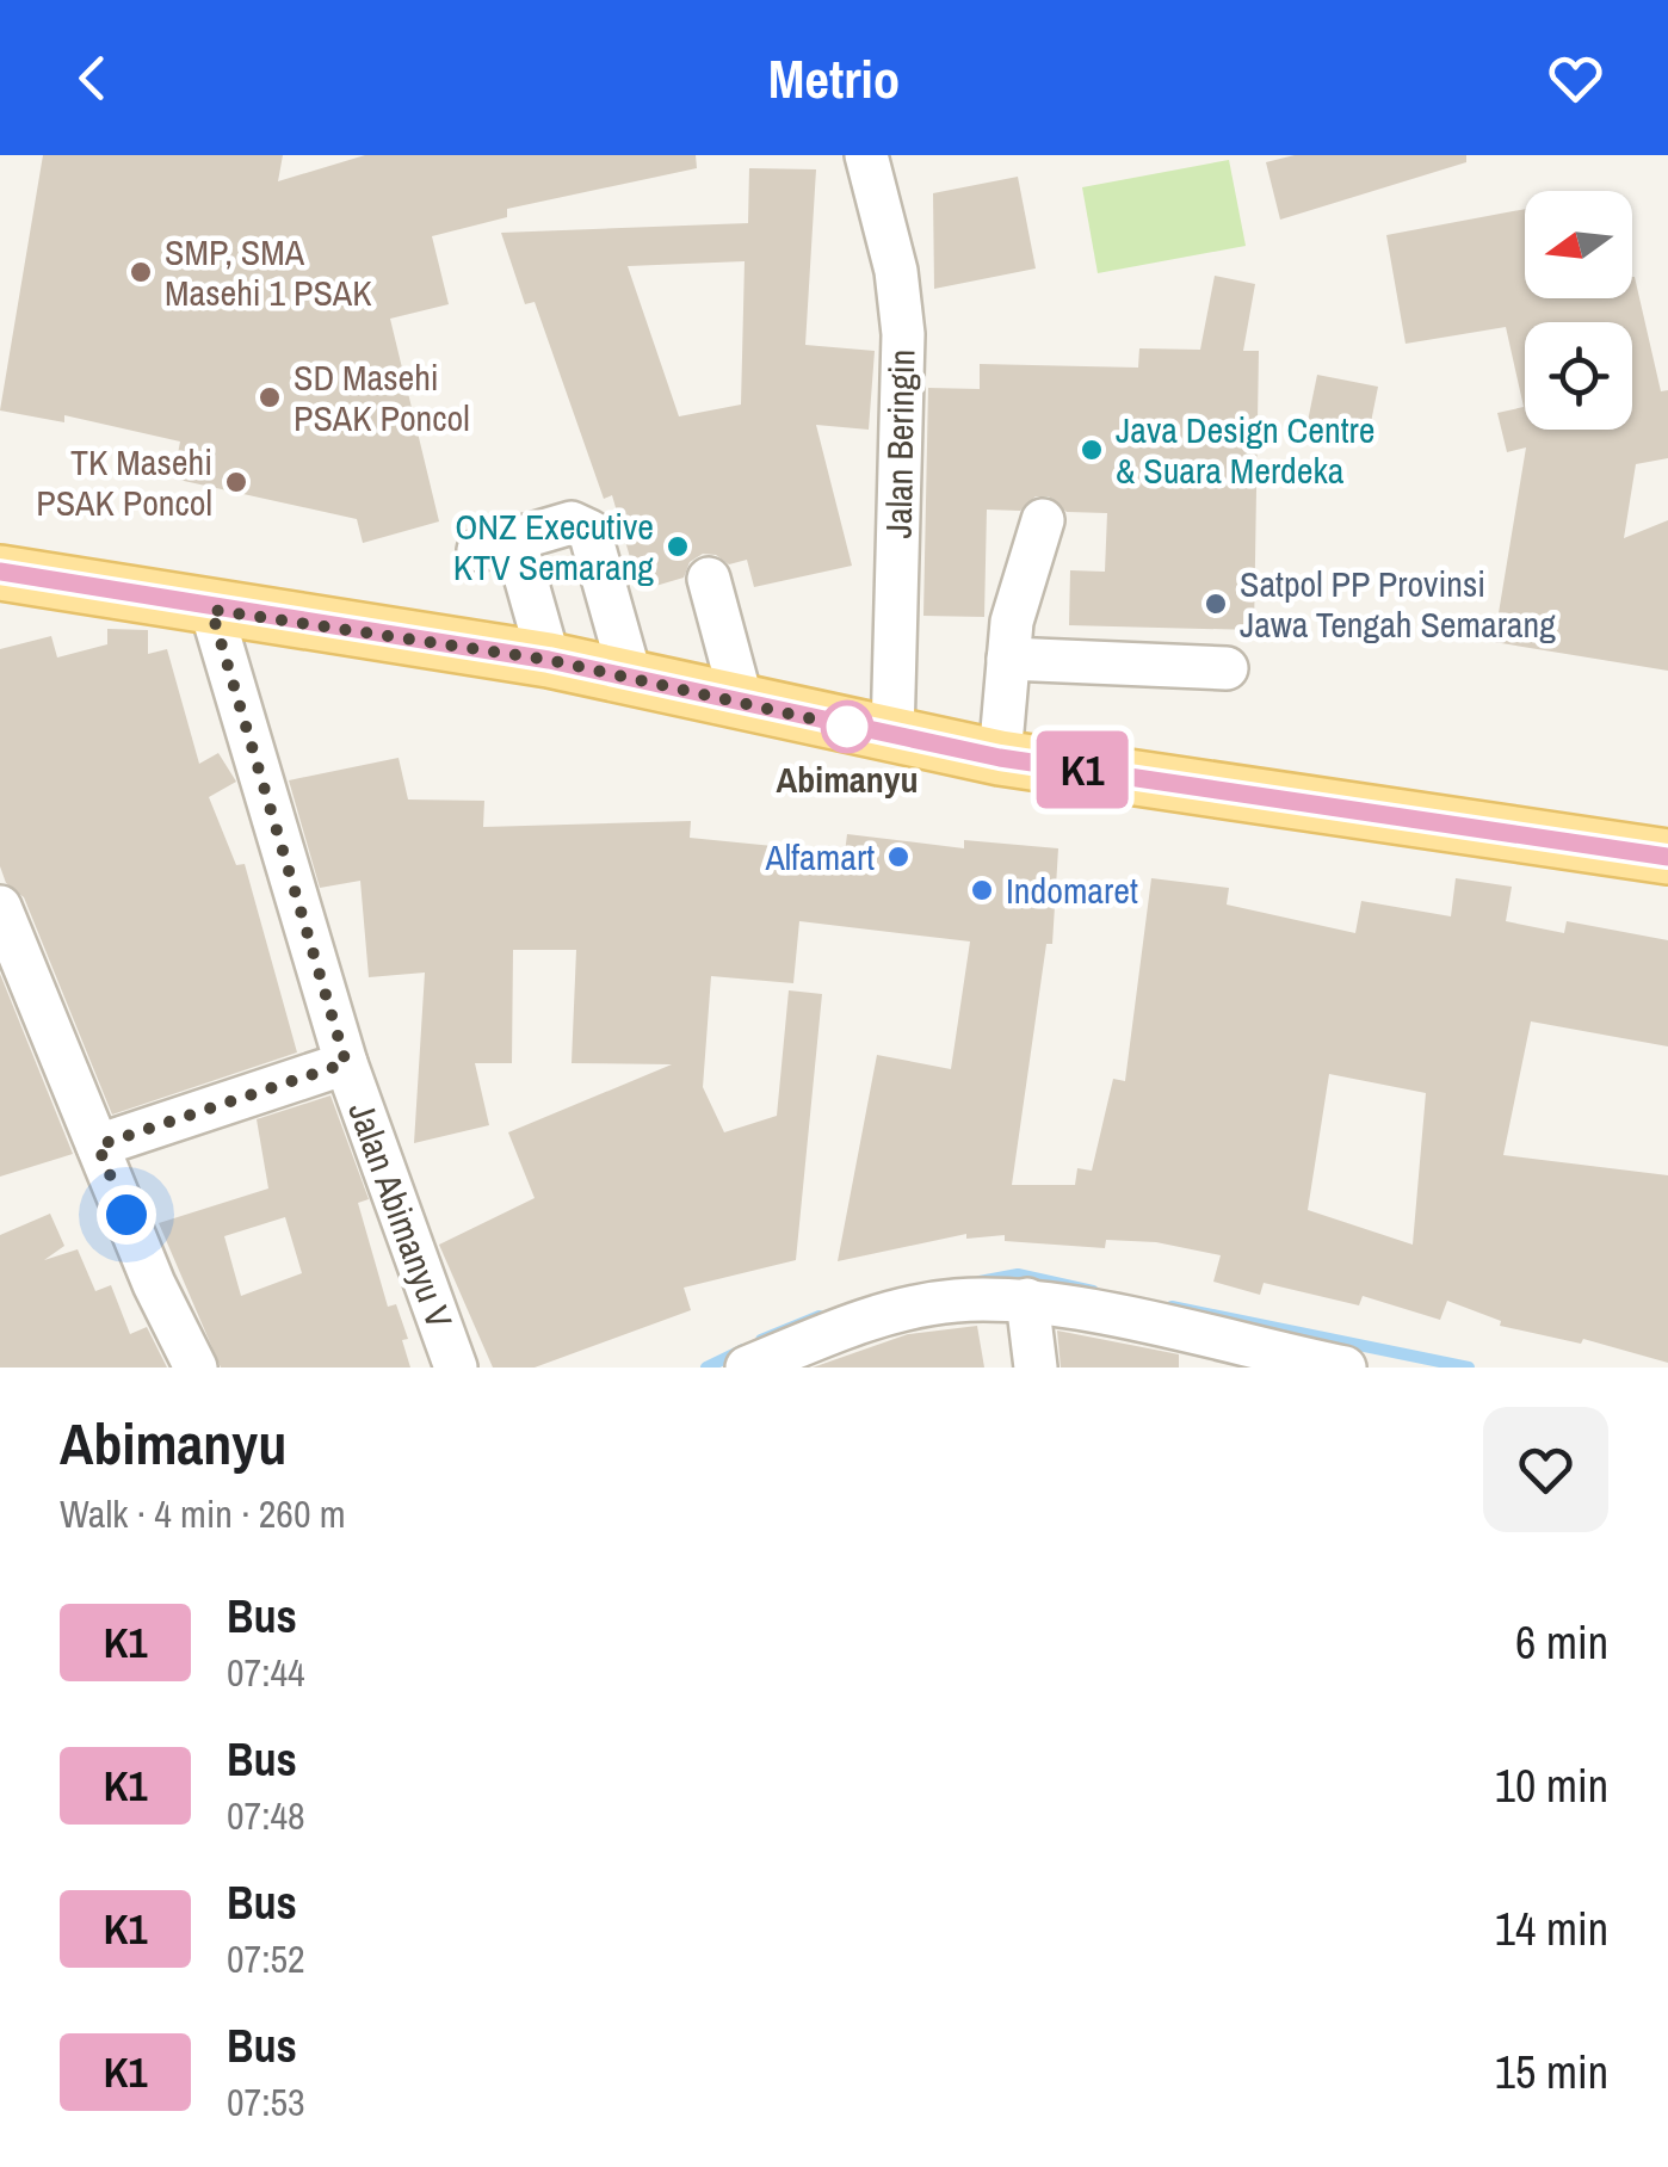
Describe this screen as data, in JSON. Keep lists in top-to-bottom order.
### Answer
{
  "streets": {
    "street": ["Jalan Beringin", "Jalan Abimanyu V"]
  },
  "places": [
    "SMP, SMA Masehi 1 PSAK",
    "SD Masehi PSAK Poncol",
    "Java Design Centre & Suara Merdeka",
    "TK Masehi PSAK Poncol",
    "ONZ Executive KTV Semarang",
    "Satpol PP Provinsi Jawa Tengah Semarang",
    "Abimanyu",
    "Alfamart",
    "Indomaret"
  ],
  "lines": ["bus line K1"],
  "north": "left",
  "page": {
    "header": "Metrio",
    "on_map": "K1",
    "heading": ["Abimanyu", "Walk · 4 min · 260 m"],
    "list": [
      {
        "mark": "K1",
        "name": "Bus",
        "note": "07:44",
        "value": "6 min"
      },
      {
        "mark": "K1",
        "name": "Bus",
        "note": "07:48",
        "value": "10 min"
      },
      {
        "mark": "K1",
        "name": "Bus",
        "note": "07:52",
        "value": "14 min"
      },
      {
        "mark": "K1",
        "name": "Bus",
        "note": "07:53",
        "value": "15 min"
      }
    ]
  }
}
